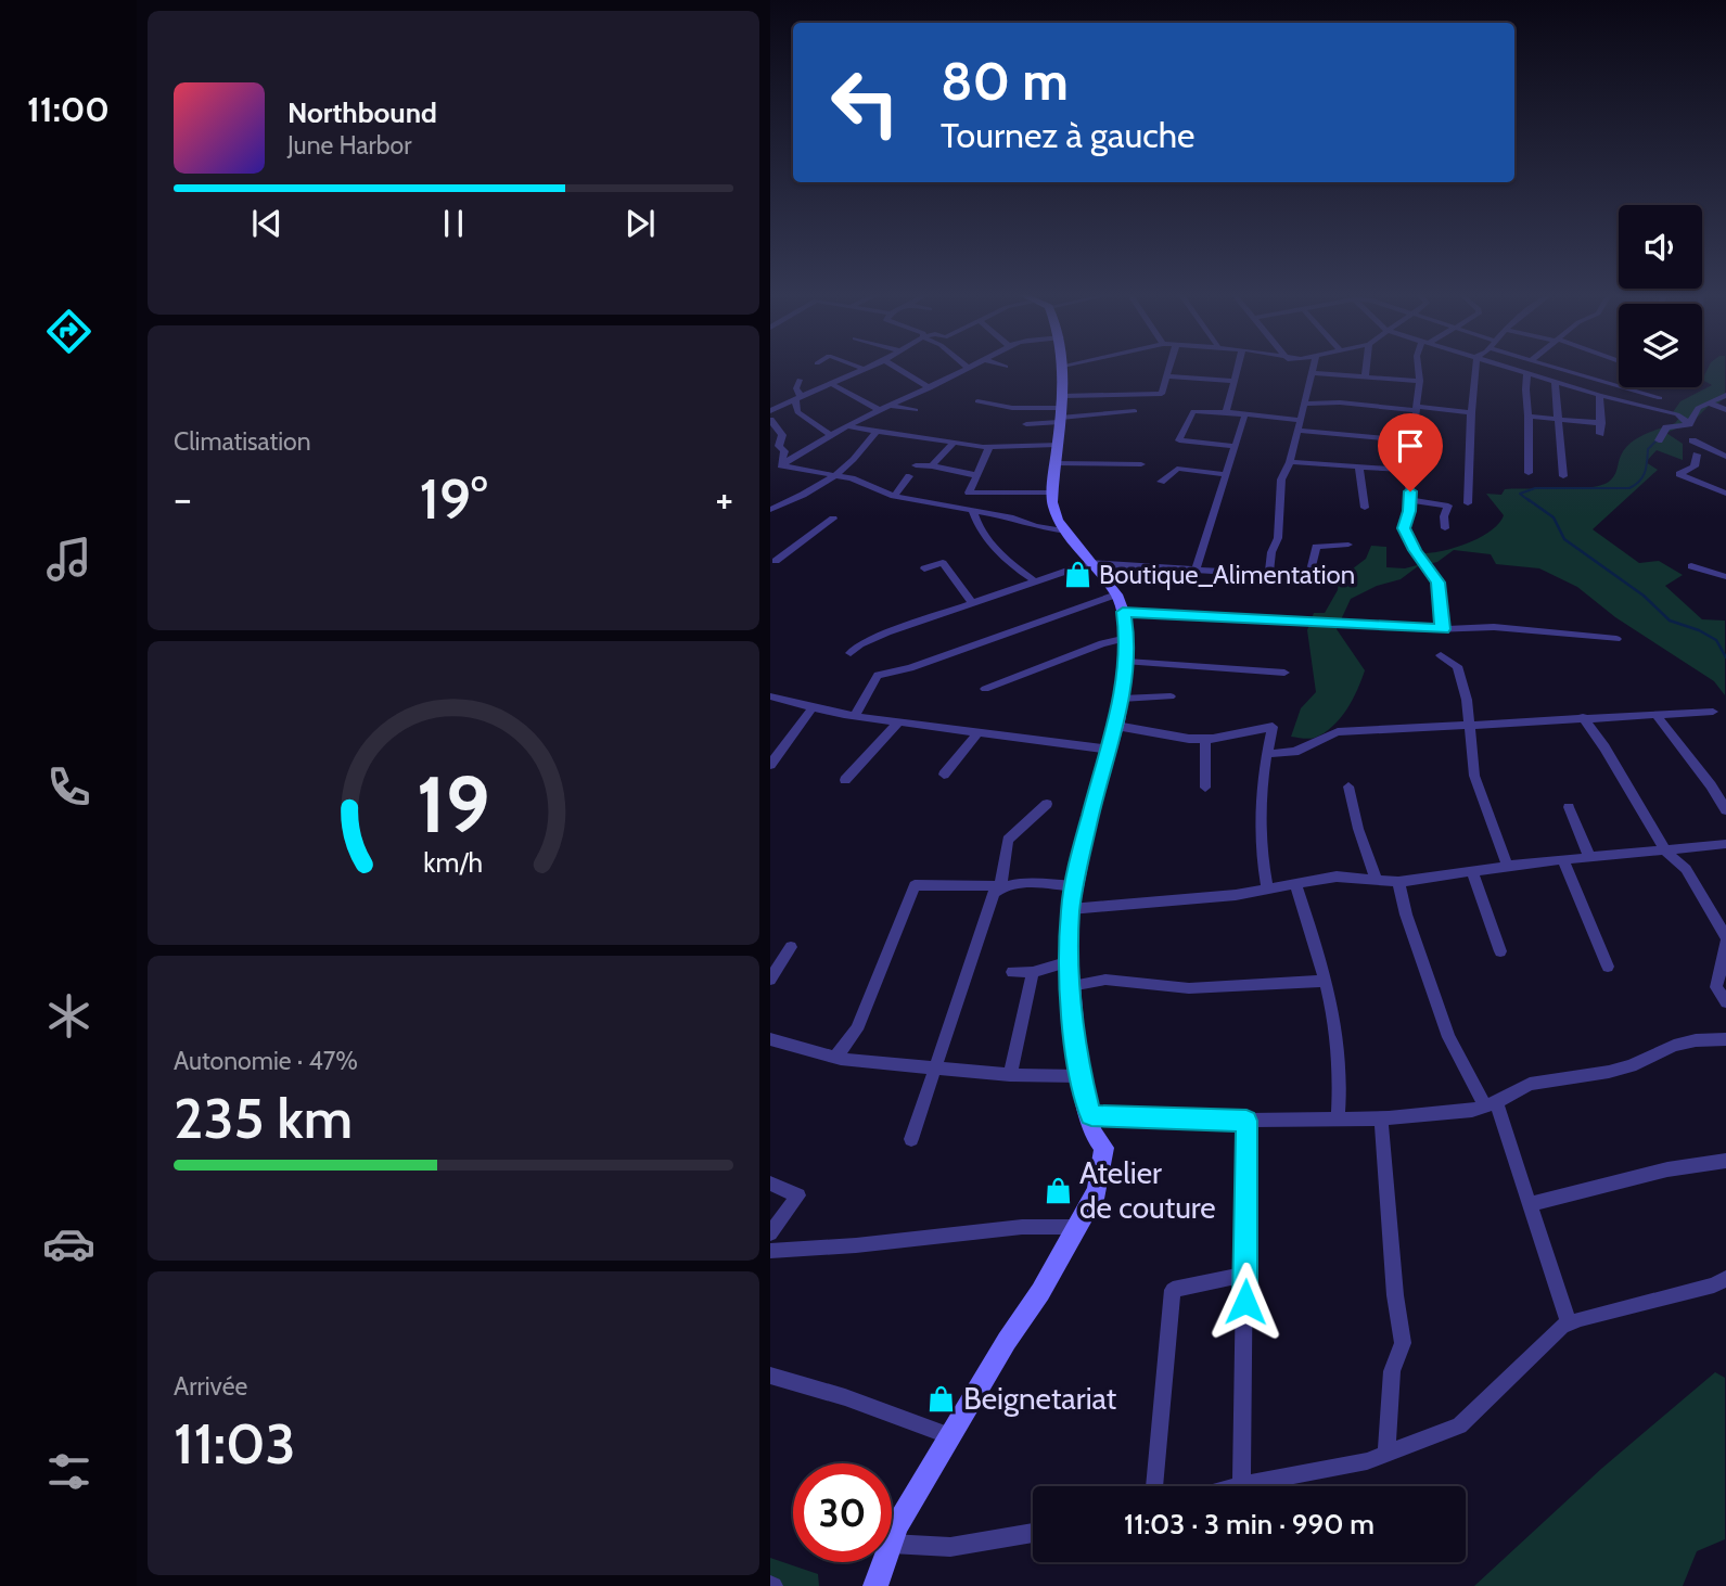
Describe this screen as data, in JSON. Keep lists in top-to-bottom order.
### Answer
{
  "places": {
    "shop": ["Boutique_Alimentation", "Atelier de couture", "Beignetariat"]
  },
  "page": {
    "tabs": "11:00",
    "turn": ["80 m", "Tournez à gauche"],
    "song": ["Northbound", "June Harbor"],
    "tile": [
      "Climatisation",
      ["Autonomie · 47%", "235 km"],
      ["Arrivée", "11:03"]
    ],
    "heat": ["−", "19°", "+"],
    "limit": "30",
    "trip": "11:03 · 3 min · 990 m",
    "gauge": ["19", "km/h"]
  }
}
